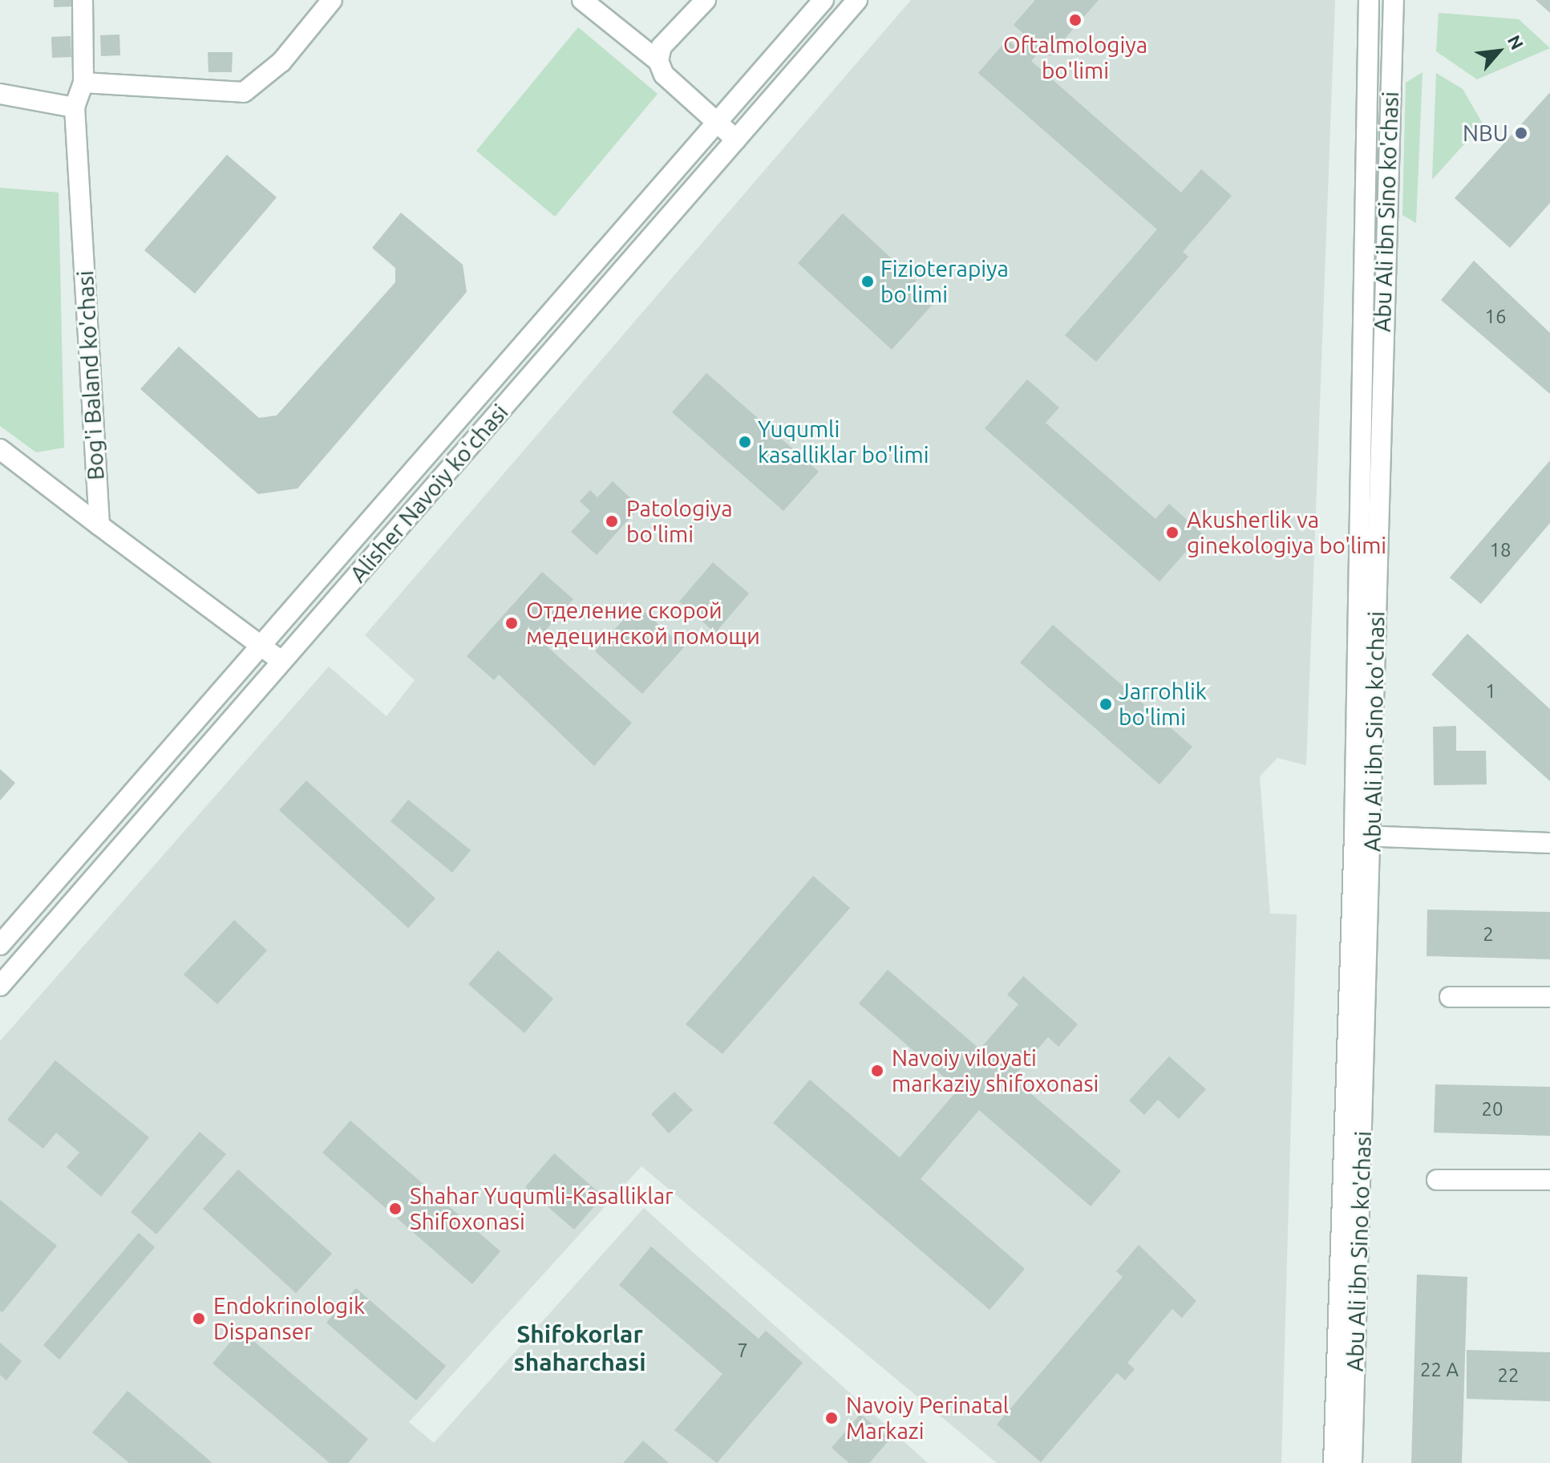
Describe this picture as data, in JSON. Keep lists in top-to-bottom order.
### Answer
{
  "streets": {
    "street": ["Abu Ali ibn Sino ko'chasi", "Bog'i Baland ko'chasi", "Alisher Navoiy ko'chasi"]
  },
  "districts": ["Shifokorlar shaharchasi"],
  "places": [
    "Oftalmologiya bo'limi",
    "NBU",
    "Fizioterapiya bo'limi",
    "Yuqumli kasalliklar bo'limi",
    "Patologiya bo'limi",
    "Akusherlik va ginekologiya bo'limi",
    "Отделение скорой медецинской помощи",
    "Jarrohlik bo'limi",
    "Navoiy viloyati markaziy shifoxonasi",
    "Shahar Yuqumli-Kasalliklar Shifoxonasi",
    "Endokrinologik Dispanser",
    "Navoiy Perinatal Markazi"
  ],
  "house_numbers": [
    "16",
    "18",
    "1",
    "2",
    "20",
    "7",
    "22 А",
    "22"
  ],
  "north": "top right"
}
